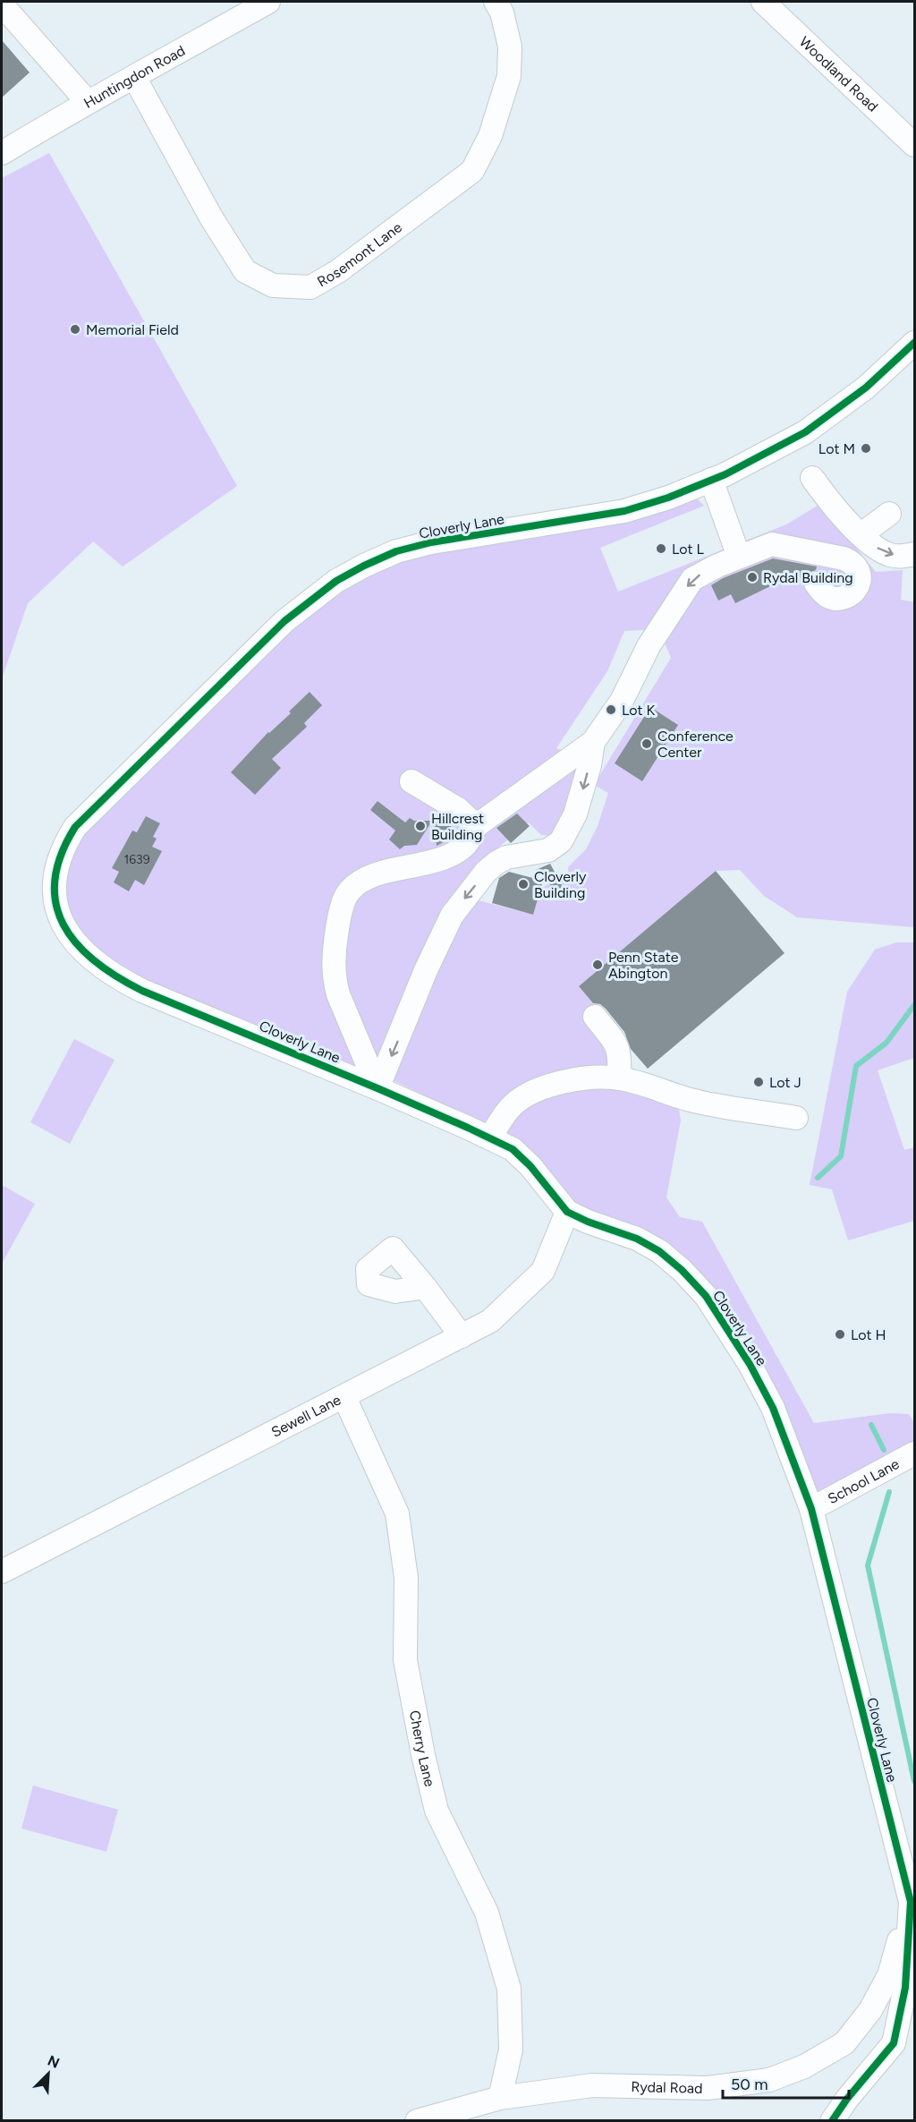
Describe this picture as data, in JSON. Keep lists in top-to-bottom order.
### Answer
{
  "streets": {
    "street": [
      "Woodland Road",
      "Huntingdon Road",
      "Rosemont Lane",
      "Cloverly Lane",
      "Sewell Lane",
      "School Lane",
      "Cherry Lane",
      "Rydal Road"
    ]
  },
  "crossings": [
    ["Huntingdon Road", "Rosemont Lane"],
    ["Cloverly Lane", "Sewell Lane"],
    ["Cloverly Lane", "School Lane"],
    ["Cloverly Lane", "Rydal Road"],
    ["Sewell Lane", "Cherry Lane"],
    ["Cherry Lane", "Rydal Road"]
  ],
  "places": [
    "Memorial Field",
    "Lot M",
    "Lot L",
    "Rydal Building",
    "Lot K",
    "Conference Center",
    "Hillcrest Building",
    "Cloverly Building",
    "Penn State Abington",
    "Lot J",
    "Lot H"
  ],
  "house_numbers": ["1639"],
  "scale_bar": "50 m",
  "north": "top right"
}
